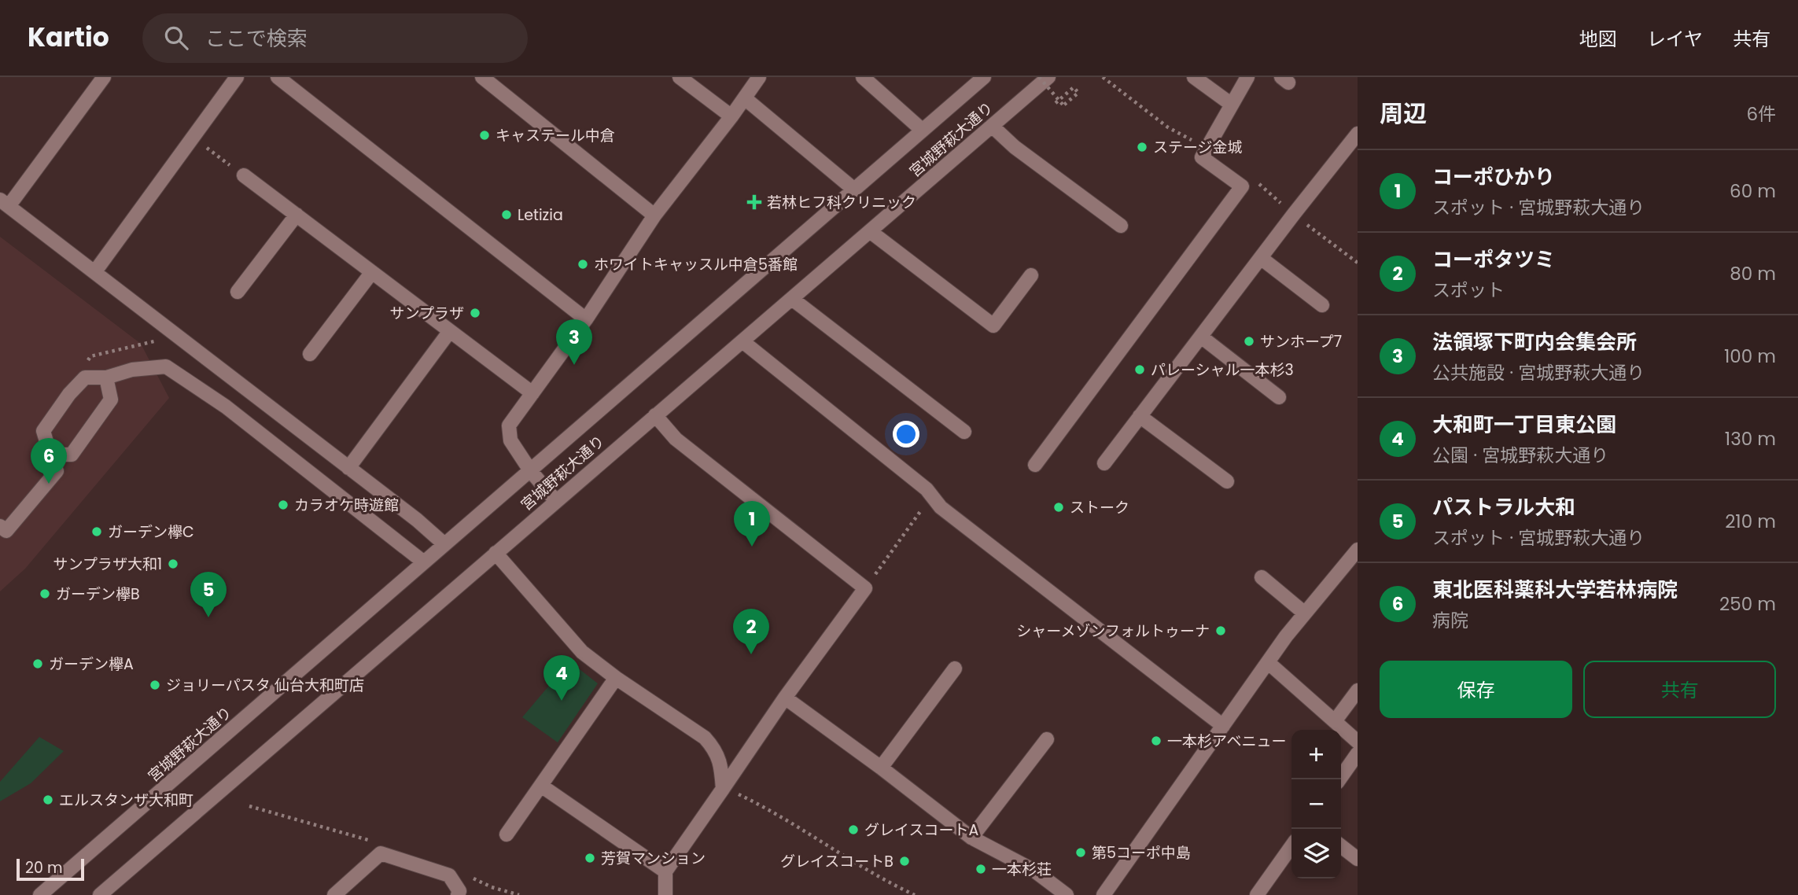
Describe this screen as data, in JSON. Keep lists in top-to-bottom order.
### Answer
{
  "streets": {
    "street": ["宮城野萩大通り"]
  },
  "places": {
    "other": [
      "キャステール中倉",
      "ステージ金城",
      "Letizia",
      "ホワイトキャッスル中倉5番館",
      "サンプラザ",
      "サンホープ7",
      "パレーシャル一本杉3",
      "カラオケ時遊館",
      "ストーク",
      "ガーデン欅C",
      "サンプラザ大和1",
      "ガーデン欅B",
      "シャーメゾンフォルトゥーナ",
      "ガーデン欅A",
      "ジョリーパスタ 仙台大和町店",
      "一本杉アベニュー",
      "エルスタンザ大和町",
      "グレイスコートA",
      "第5コーポ中島",
      "芳賀マンション",
      "グレイスコートB",
      "一本杉荘"
    ],
    "health": ["若林ヒフ科クリニック"]
  },
  "scale_bar": "20 m",
  "page": {
    "header": "Kartio",
    "search": "ここで検索",
    "nav": ["地図", "レイヤ", "共有"],
    "heading": ["周辺", "6件"],
    "list": [
      {
        "mark": "1",
        "name": "コーポひかり",
        "note": "スポット · 宮城野萩大通り",
        "value": "60 m"
      },
      {
        "mark": "2",
        "name": "コーポタツミ",
        "note": "スポット",
        "value": "80 m"
      },
      {
        "mark": "3",
        "name": "法領塚下町内会集会所",
        "note": "公共施設 · 宮城野萩大通り",
        "value": "100 m"
      },
      {
        "mark": "4",
        "name": "大和町一丁目東公園",
        "note": "公園 · 宮城野萩大通り",
        "value": "130 m"
      },
      {
        "mark": "5",
        "name": "パストラル大和",
        "note": "スポット · 宮城野萩大通り",
        "value": "210 m"
      },
      {
        "mark": "6",
        "name": "東北医科薬科大学若林病院",
        "note": "病院",
        "value": "250 m"
      }
    ],
    "pins": [
      "3",
      "6",
      "1",
      "5",
      "2",
      "4"
    ],
    "buttons": ["保存", "共有"],
    "map_buttons": ["+", "−"],
    "scale": "20 m"
  }
}
